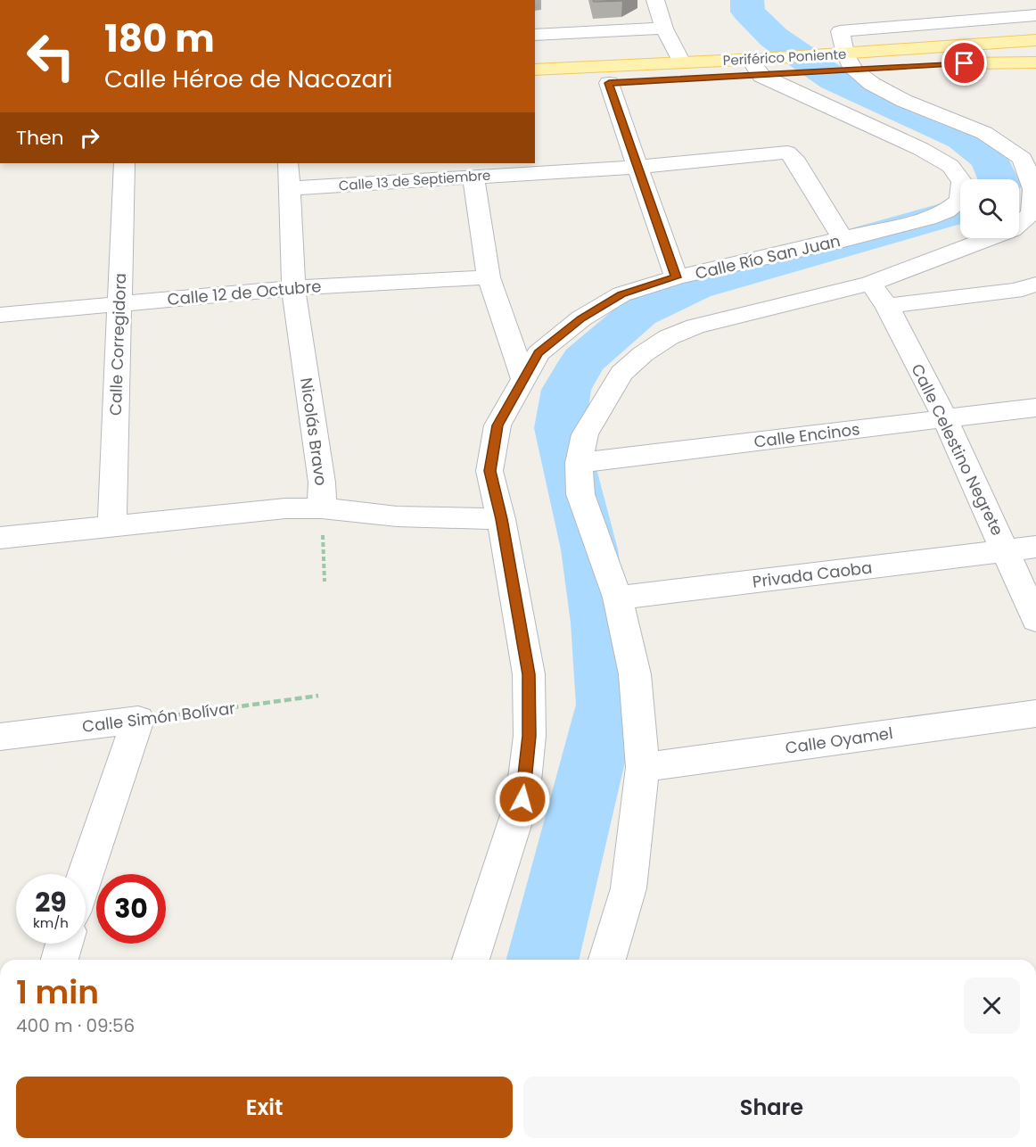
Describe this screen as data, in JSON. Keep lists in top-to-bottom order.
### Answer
{
  "streets": {
    "main road": ["Periférico Poniente"],
    "street": [
      "Calle 13 de Septiembre",
      "Calle Río San Juan",
      "Calle 12 de Octubre",
      "Calle Corregidora",
      "Nicolás Bravo",
      "Calle Encinos",
      "Calle Celestino Negrete",
      "Privada Caoba",
      "Calle Simón Bolívar",
      "Calle Oyamel"
    ]
  },
  "crossings": [
    ["Periférico Poniente", "Calle Río San Juan"],
    ["Calle 13 de Septiembre", "Calle Río San Juan"],
    ["Calle 13 de Septiembre", "Nicolás Bravo"],
    ["Calle 12 de Octubre", "Calle Corregidora"],
    ["Calle 12 de Octubre", "Nicolás Bravo"],
    ["Calle Corregidora", "Nicolás Bravo"],
    ["Calle Encinos", "Calle Celestino Negrete"],
    ["Calle Celestino Negrete", "Privada Caoba"]
  ],
  "page": {
    "turn": ["180 m", "Calle Héroe de Nacozari"],
    "then": "Then",
    "speed": "29 km/h",
    "limit": "30",
    "heading": ["1 min", "400 m · 09:56"],
    "buttons": ["Exit", "Share"]
  }
}
